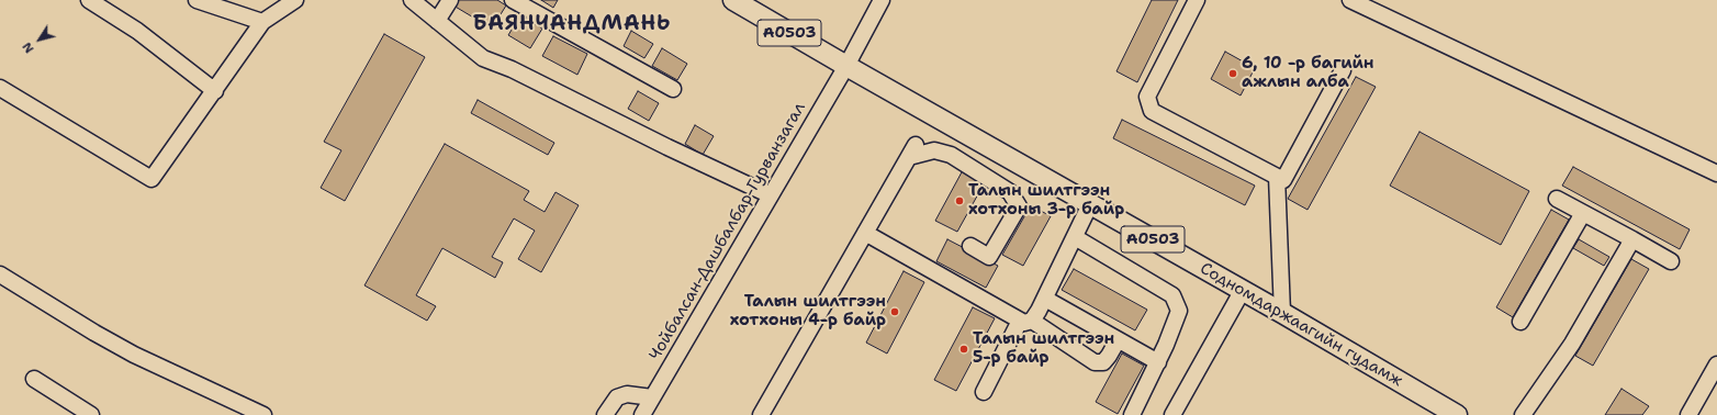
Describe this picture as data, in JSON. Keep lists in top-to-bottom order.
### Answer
{
  "streets": {
    "main road": ["A0503", "Содномдаржаагийн гудамж"],
    "street": ["Чойбалсан-Дашбалбар-Гурванзагал"]
  },
  "crossings": [
    ["A0503", "Чойбалсан-Дашбалбар-Гурванзагал"],
    ["A0503", "Содномдаржаагийн гудамж"],
    ["Чойбалсан-Дашбалбар-Гурванзагал", "Содномдаржаагийн гудамж"]
  ],
  "districts": ["БАЯНЧАНДМАНЬ"],
  "places": [
    "6, 10 -р багийн ажлын алба",
    "Талын шилтгээн хотхоны 3-р байр",
    "Талын шилтгээн хотхоны 4-р байр",
    "Талын шилтгээн 5-р байр"
  ],
  "north": "bottom left"
}
